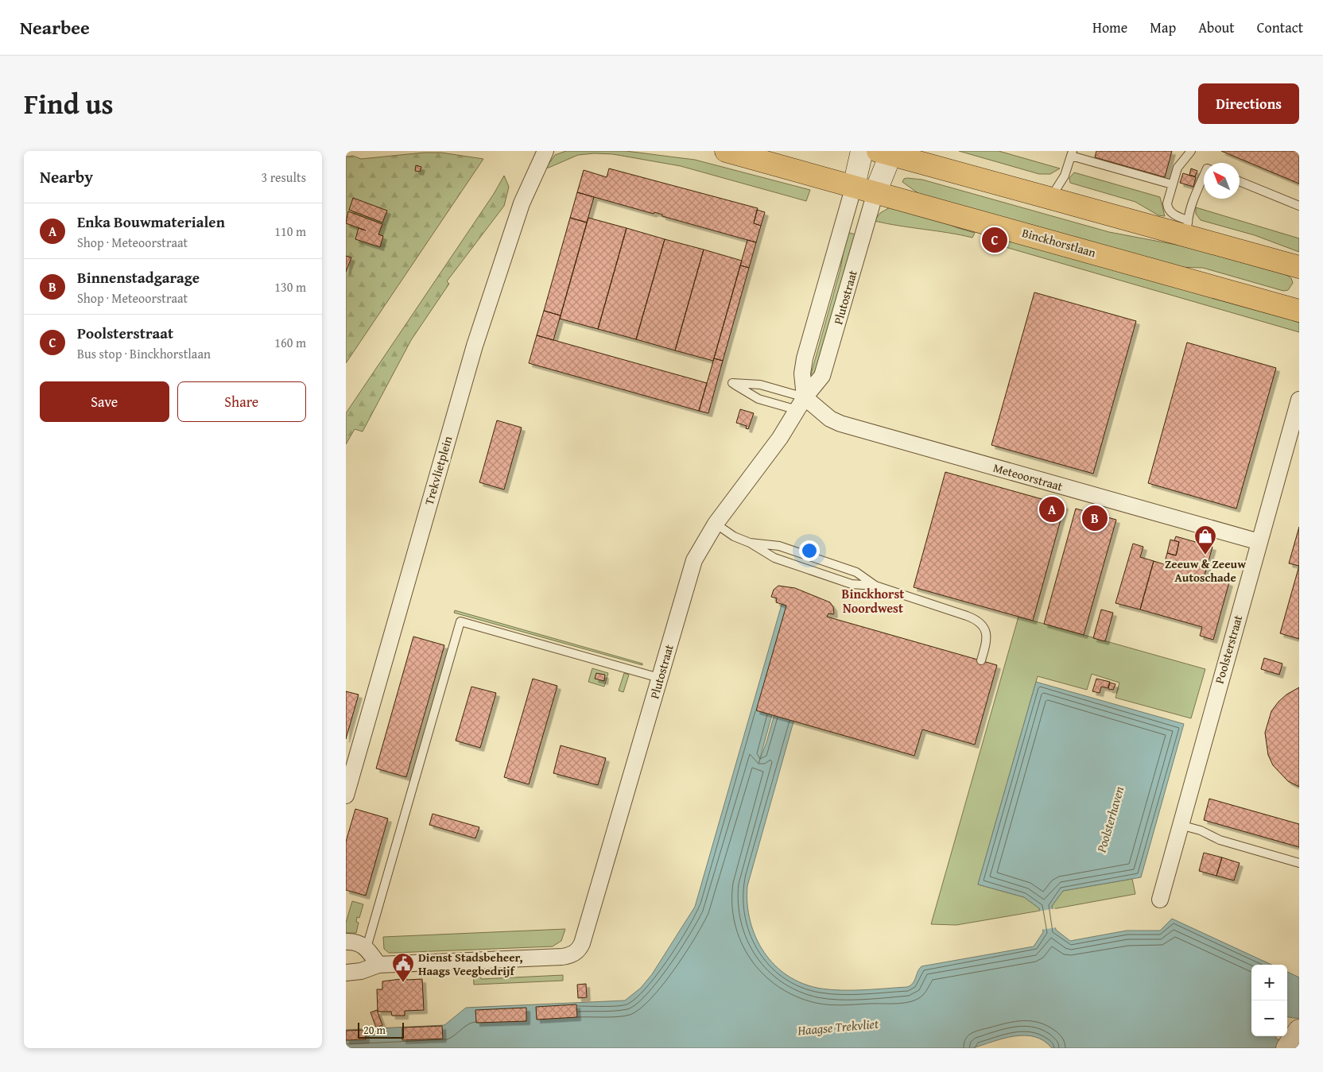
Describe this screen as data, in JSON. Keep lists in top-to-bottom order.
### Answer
{
  "streets": {
    "main road": ["Binckhorstlaan"],
    "street": [
      "Plutostraat",
      "Trekvlietplein",
      "Meteoorstraat",
      "Poolsterstraat"
    ]
  },
  "crossings": [
    ["Binckhorstlaan", "Plutostraat"],
    ["Plutostraat", "Meteoorstraat"],
    ["Meteoorstraat", "Poolsterstraat"]
  ],
  "districts": ["Binckhorst Noordwest"],
  "water": ["Poolsterhaven", "Haagse Trekvliet"],
  "places": {
    "shop": ["Zeeuw & Zeeuw Autoschade"],
    "public building": ["Dienst Stadsbeheer, Haags Veegbedrijf"]
  },
  "scale_bar": "20 m",
  "north": "top left",
  "page": {
    "header": "Nearbee",
    "nav": [
      "Home",
      "Map",
      "About",
      "Contact"
    ],
    "title": "Find us",
    "buttons": [
      "Directions",
      ["Save", "Share"]
    ],
    "heading": ["Nearby", "3 results"],
    "list": [
      {
        "mark": "A",
        "name": "Enka Bouwmaterialen",
        "note": "Shop · Meteoorstraat",
        "value": "110 m"
      },
      {
        "mark": "B",
        "name": "Binnenstadgarage",
        "note": "Shop · Meteoorstraat",
        "value": "130 m"
      },
      {
        "mark": "C",
        "name": "Poolsterstraat",
        "note": "Bus stop · Binckhorstlaan",
        "value": "160 m"
      }
    ],
    "pins": ["C", "A", "B"],
    "map_buttons": ["+", "−"],
    "scale": "20 m"
  }
}
